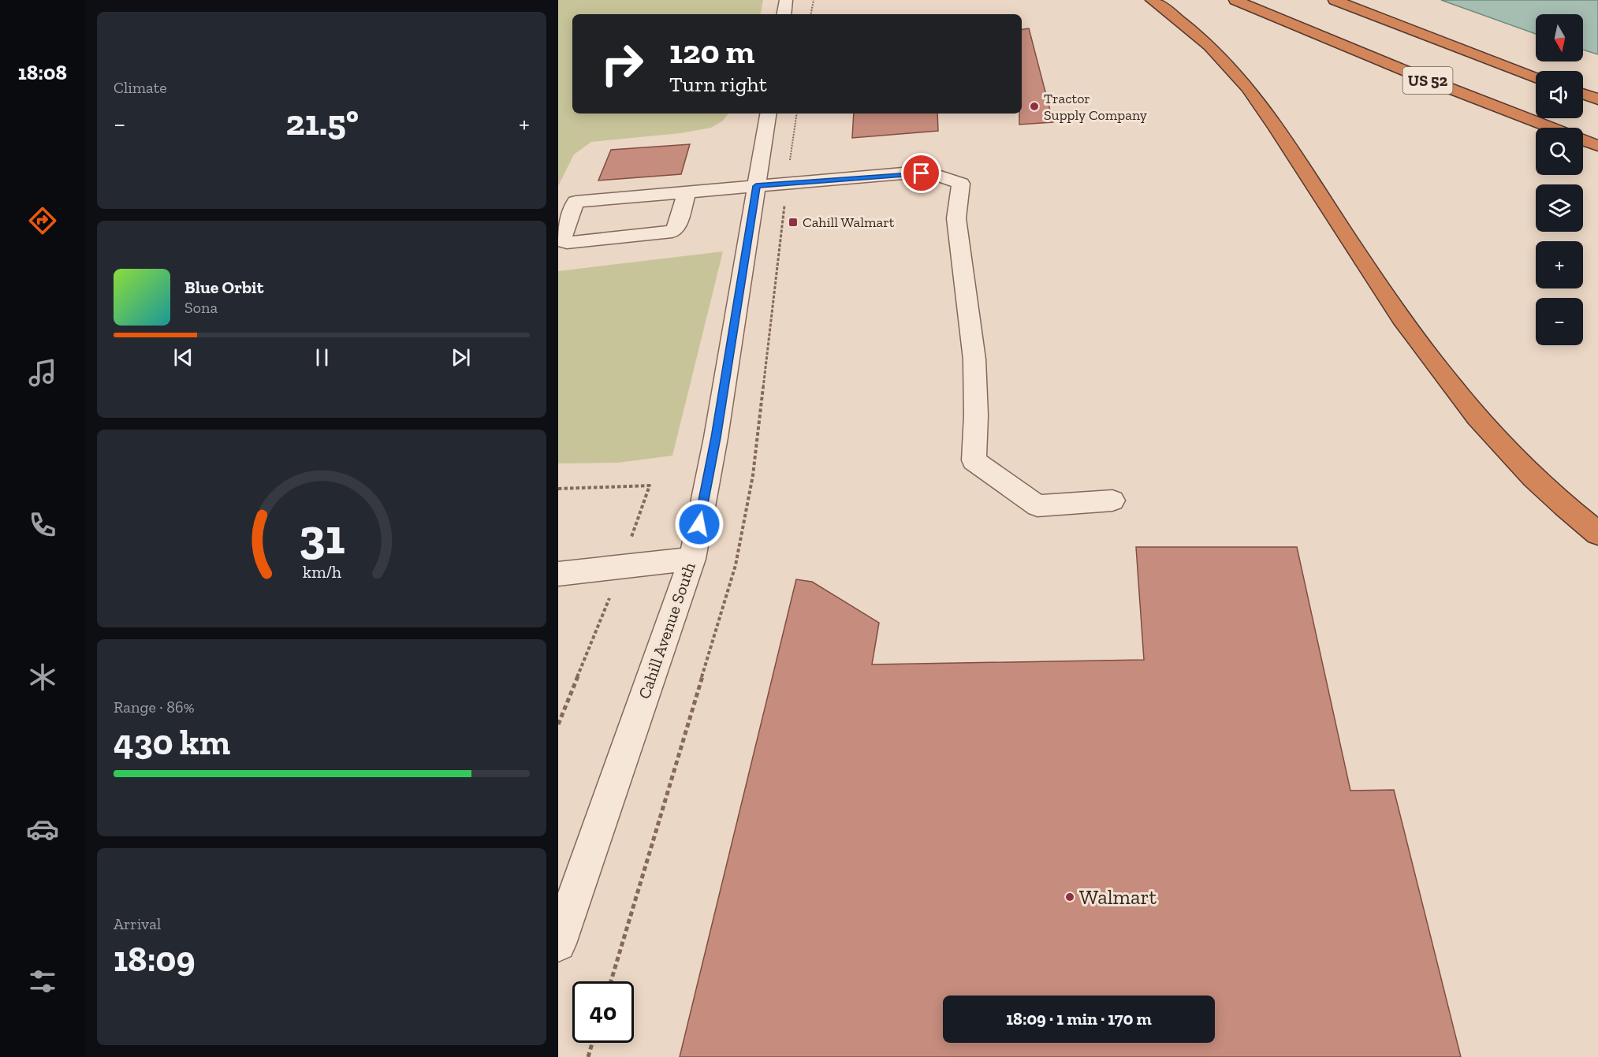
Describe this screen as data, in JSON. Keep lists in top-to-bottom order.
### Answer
{
  "streets": {
    "highway": ["US 52"],
    "street": ["Cahill Avenue South"]
  },
  "places": {
    "other": ["Tractor Supply Company", "Walmart"],
    "transit": ["Cahill Walmart"]
  },
  "north": "bottom",
  "page": {
    "tabs": "18:08",
    "tile": [
      "Climate",
      ["Range · 86%", "430 km"],
      ["Arrival", "18:09"]
    ],
    "map_buttons": ["+", "−"],
    "turn": ["120 m", "Turn right"],
    "heat": ["−", "21.5°", "+"],
    "song": ["Blue Orbit", "Sona"],
    "limit": "40",
    "trip": "18:09 · 1 min · 170 m",
    "gauge": ["31", "km/h"]
  }
}
